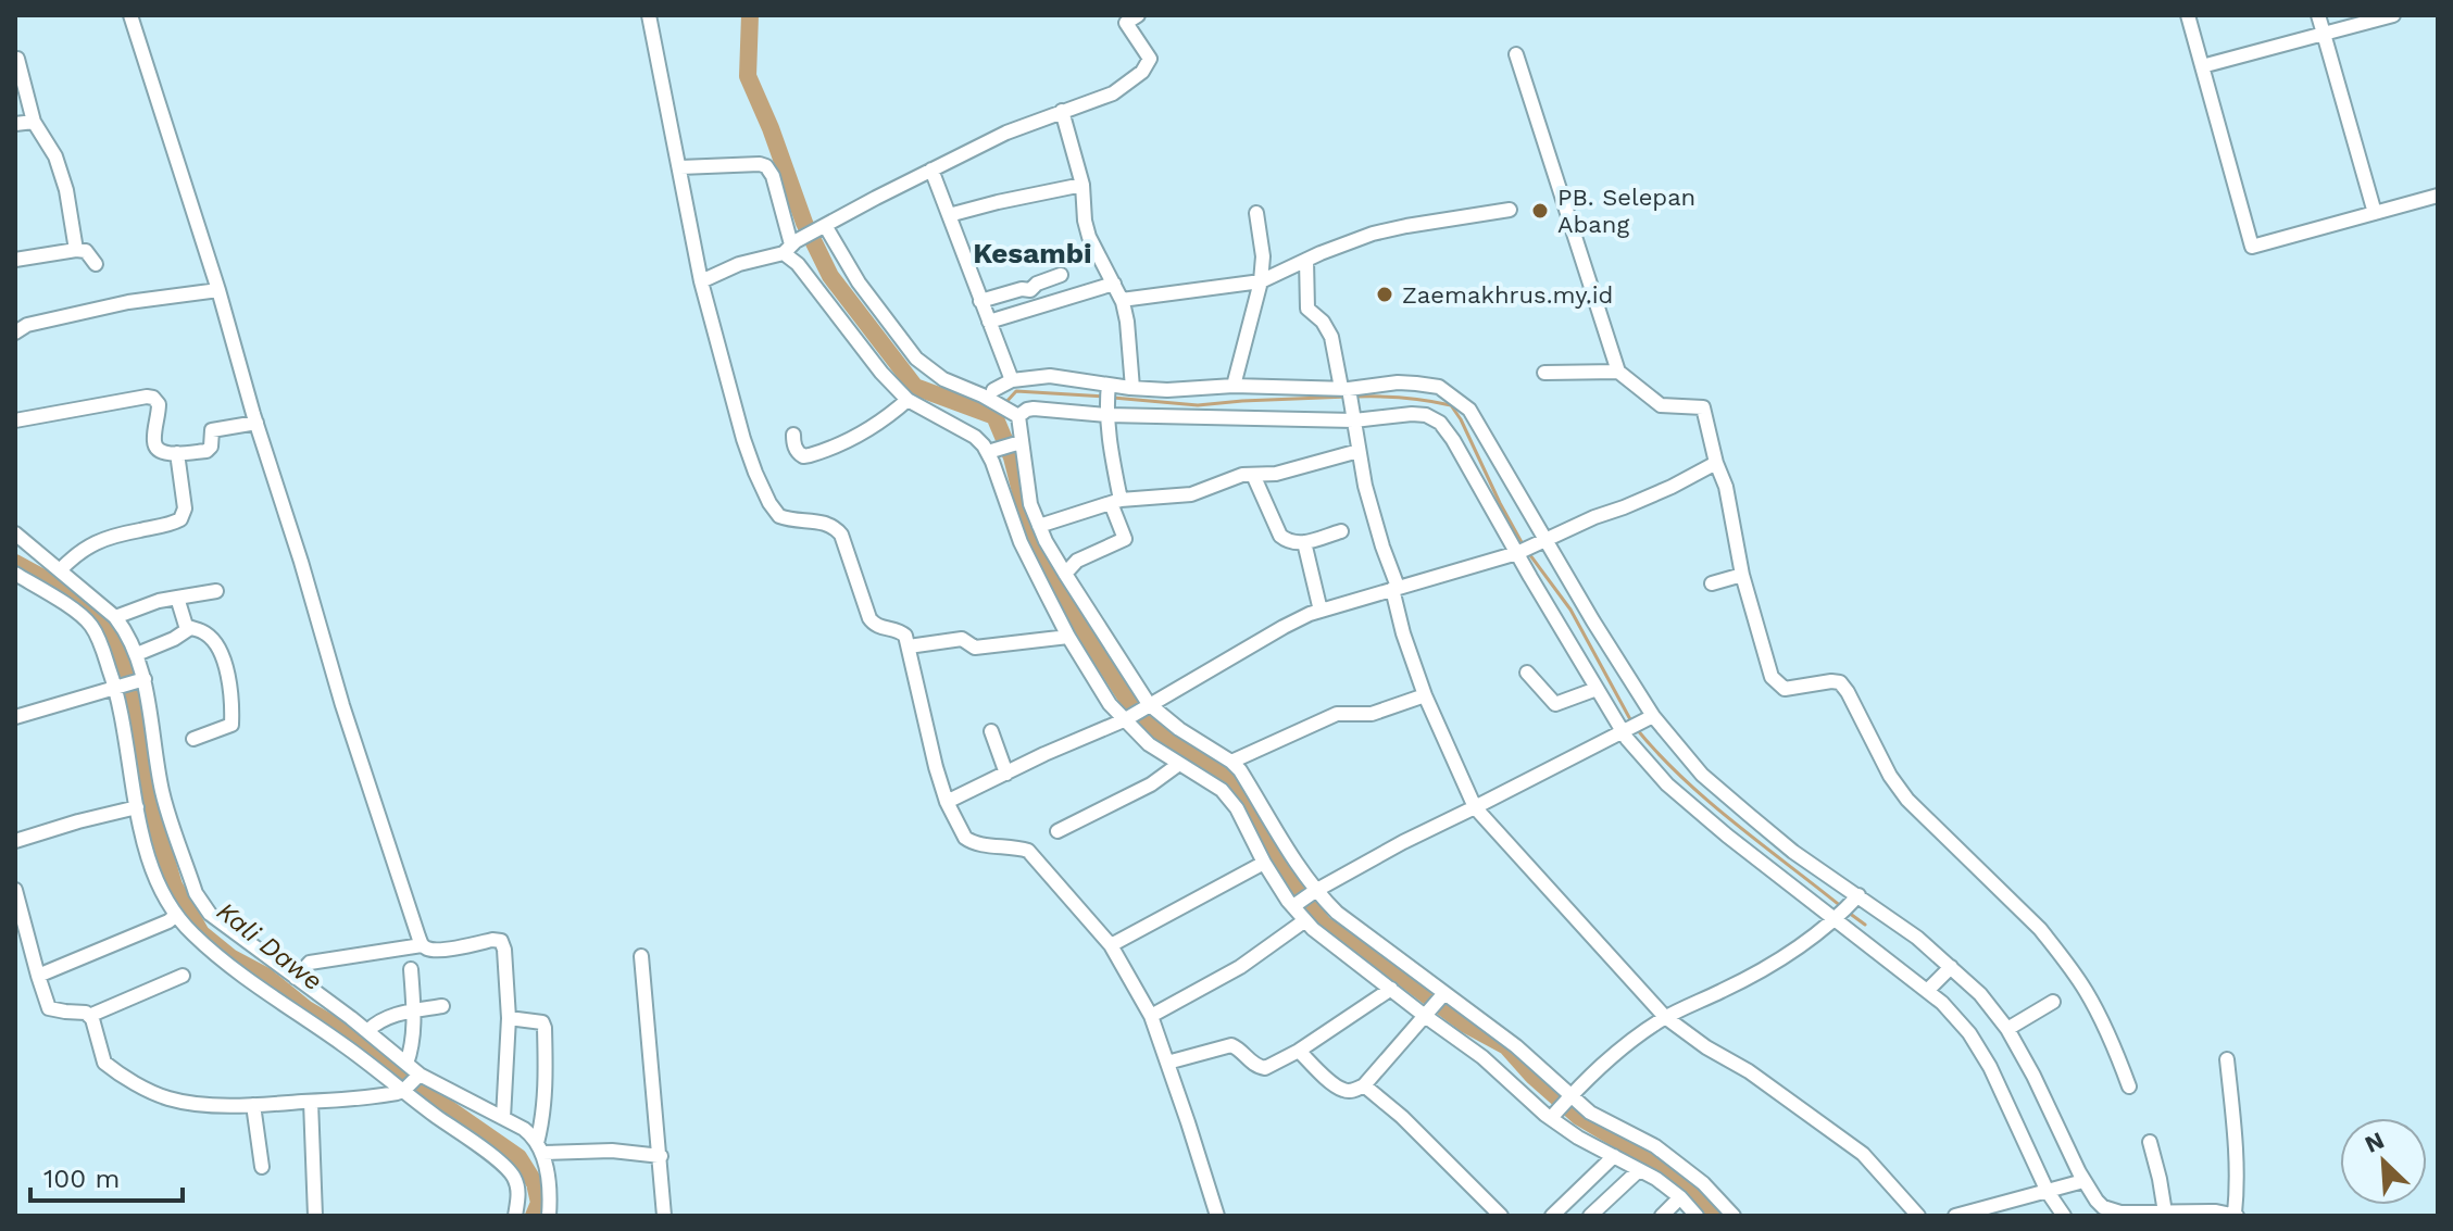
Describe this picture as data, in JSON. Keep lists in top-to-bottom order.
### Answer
{
  "districts": ["Kesambi"],
  "water": ["Kali Dawe"],
  "places": ["PB. Selepan Abang", "Zaemakhrus.my.id"],
  "scale_bar": "100 m",
  "north": "top left"
}
